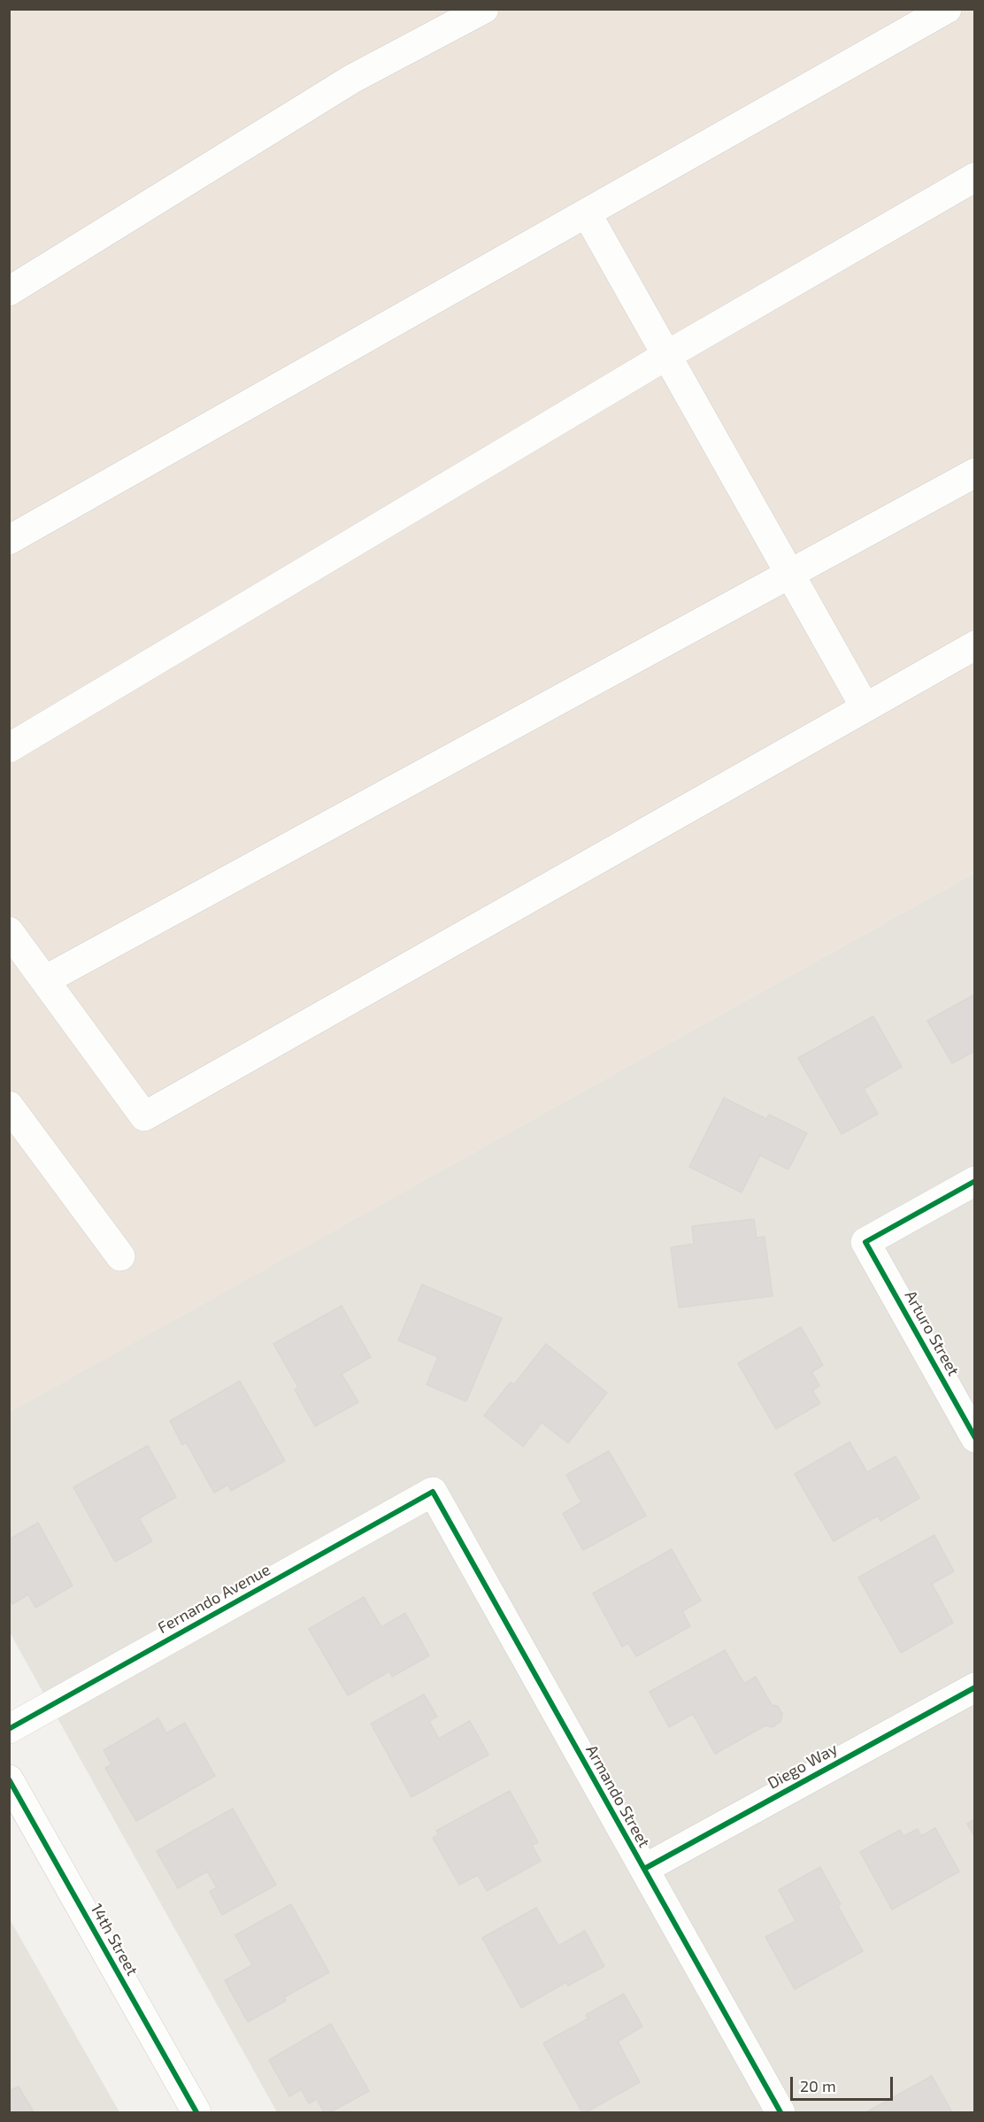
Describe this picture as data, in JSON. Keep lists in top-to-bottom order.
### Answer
{
  "streets": {
    "street": [
      "Arturo Street",
      "Fernando Avenue",
      "Diego Way",
      "Armando Street",
      "14th Street"
    ]
  },
  "crossings": [
    ["Fernando Avenue", "Armando Street"],
    ["Diego Way", "Armando Street"]
  ],
  "scale_bar": "20 m"
}
